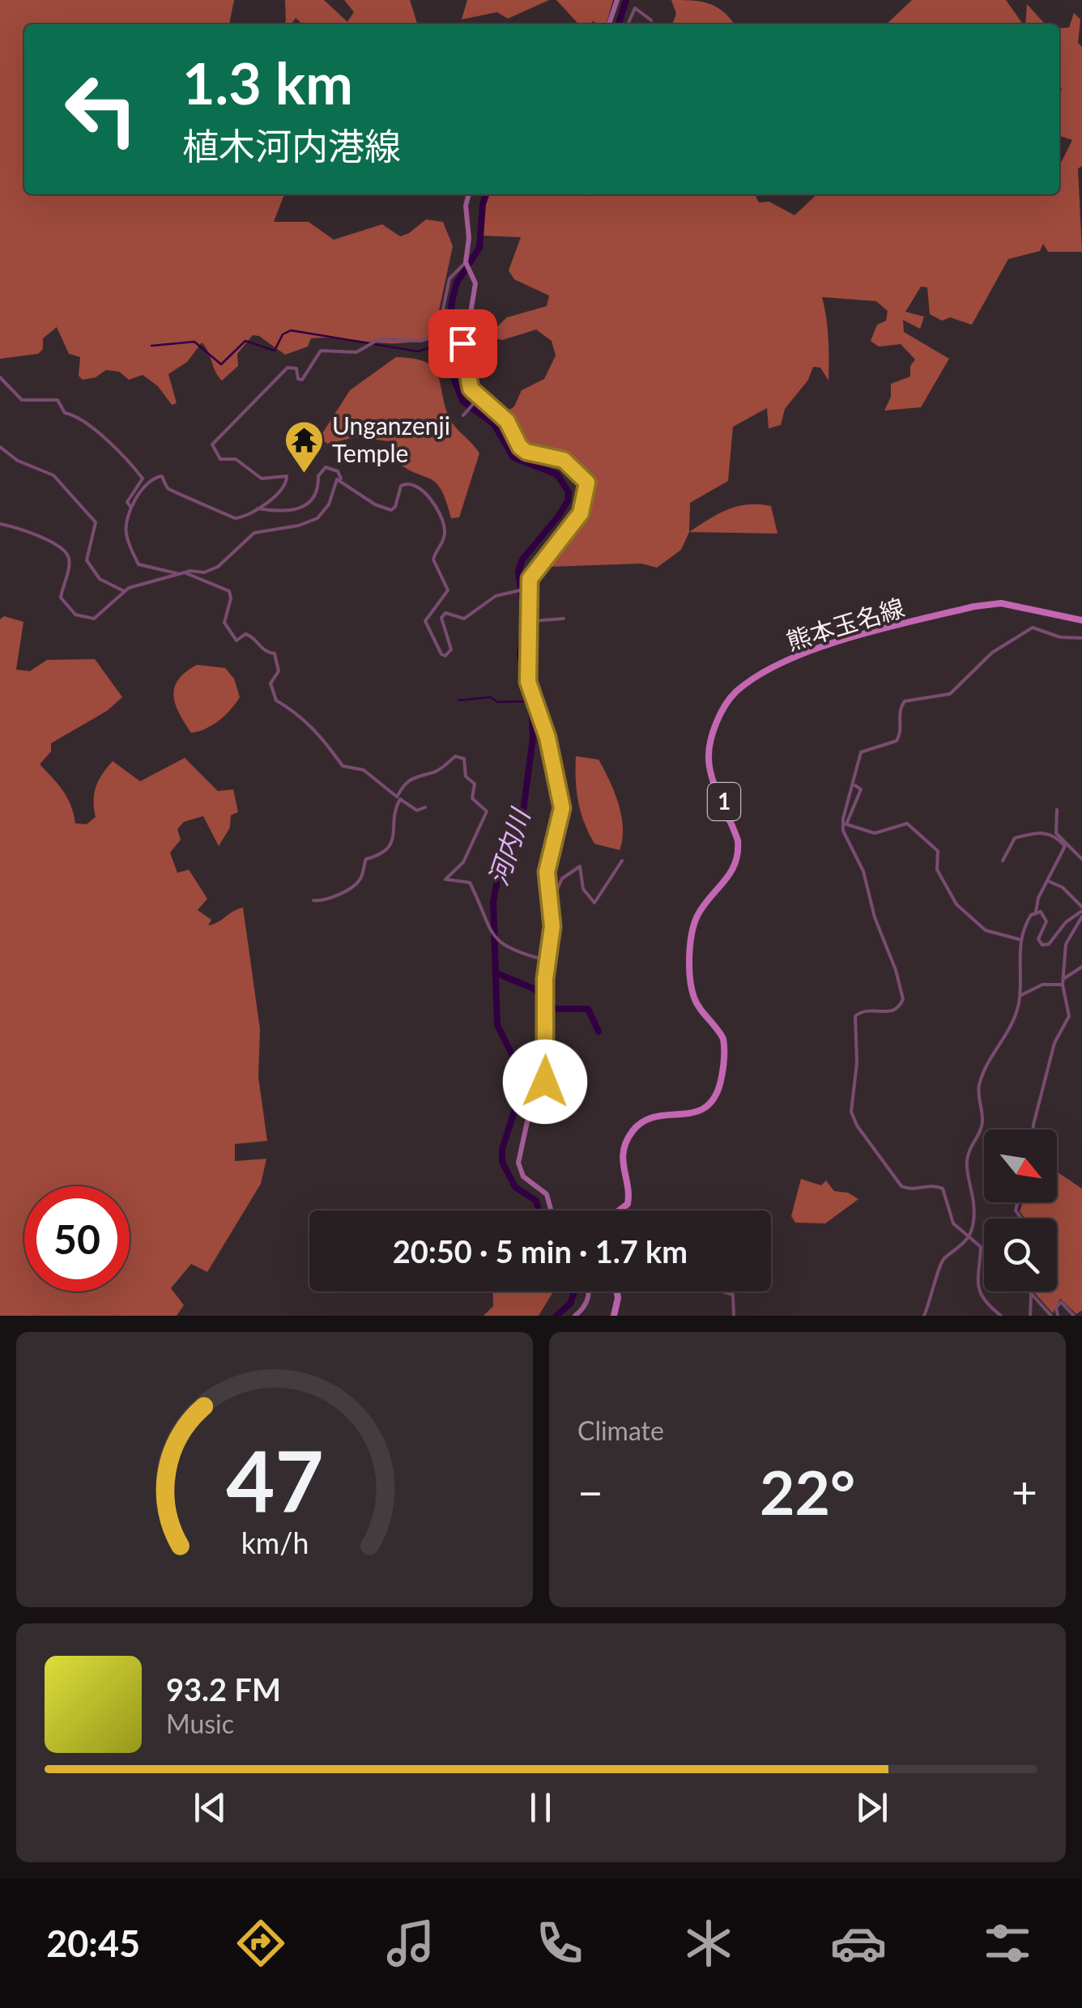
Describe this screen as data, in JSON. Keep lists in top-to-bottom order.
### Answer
{
  "streets": {
    "main road": ["熊本玉名線", "1"]
  },
  "water": ["河内川"],
  "places": {
    "temple": ["Unganzenji Temple"]
  },
  "north": "bottom right",
  "page": {
    "turn": ["1.3 km", "植木河内港線"],
    "limit": "50",
    "trip": "20:50 · 5 min · 1.7 km",
    "tile": "Climate",
    "heat": ["−", "22°", "+"],
    "song": ["93.2 FM", "Music"],
    "tabs": "20:45",
    "gauge": ["47", "km/h"]
  }
}
